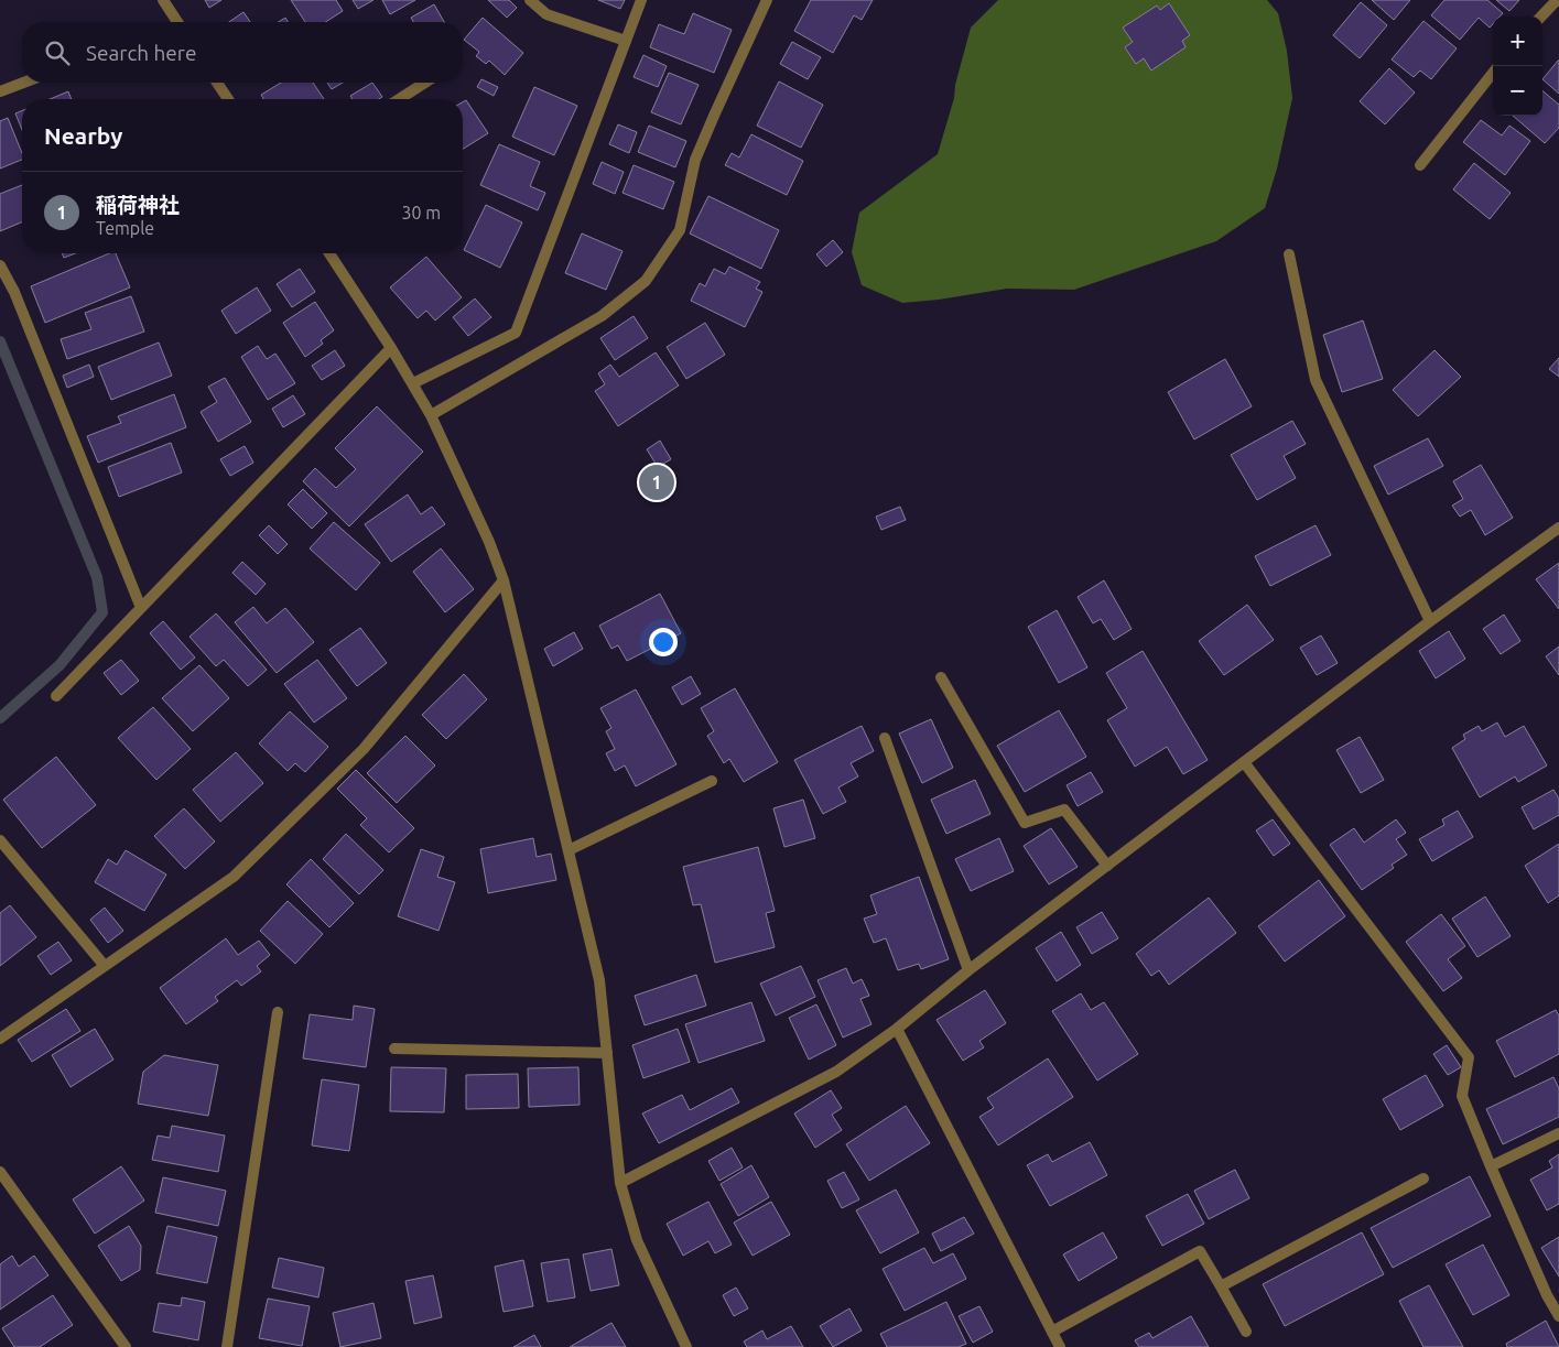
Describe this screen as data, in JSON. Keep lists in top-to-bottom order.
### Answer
{
  "page": {
    "map_buttons": ["+", "−"],
    "search": "Search here",
    "heading": "Nearby",
    "list": [
      {
        "mark": "1",
        "name": "稲荷神社",
        "note": "Temple",
        "value": "30 m"
      }
    ],
    "pins": "1"
  }
}
